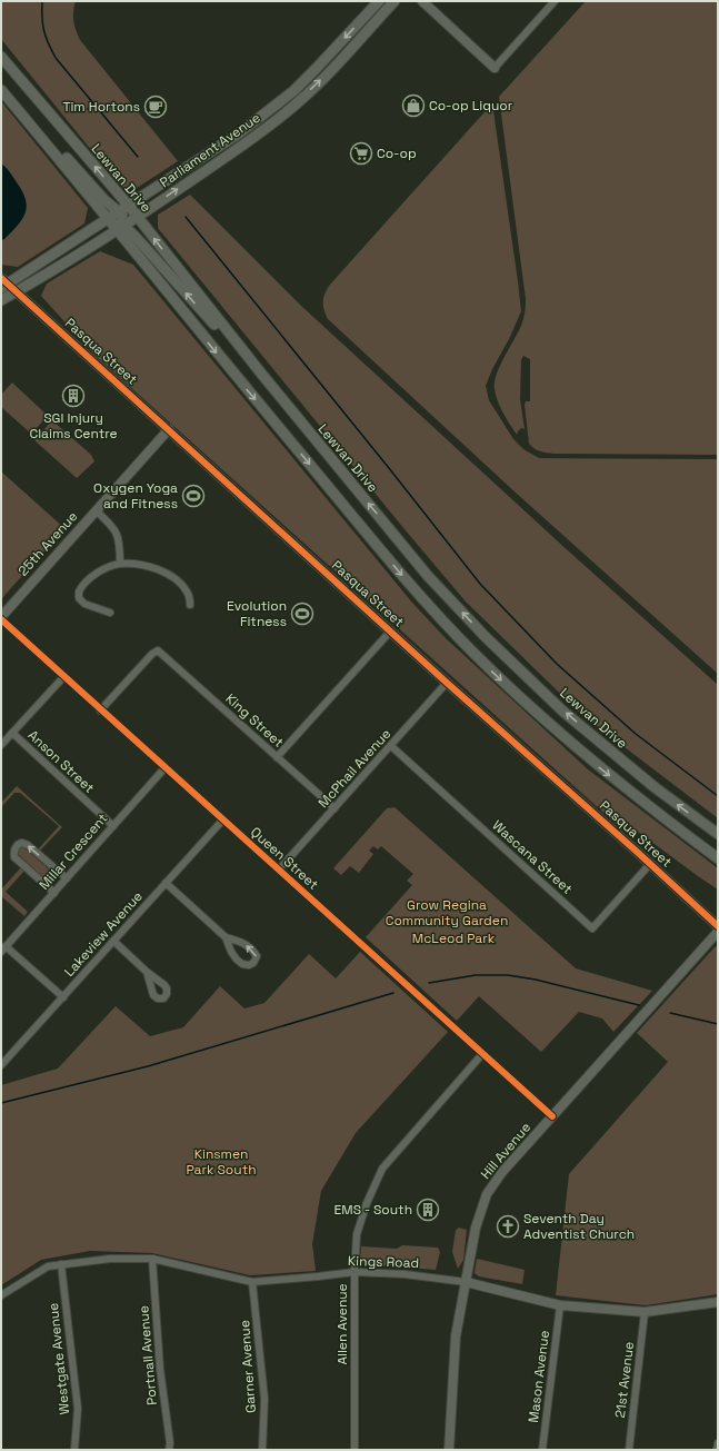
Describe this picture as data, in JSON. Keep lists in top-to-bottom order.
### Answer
{
  "streets": {
    "main road": ["Parliament Avenue", "Lewvan Drive"],
    "street": [
      "Pasqua Street",
      "25th Avenue",
      "King Street",
      "Anson Street",
      "McPhail Avenue",
      "Millar Crescent",
      "Wascana Street",
      "Queen Street",
      "Lakeview Avenue",
      "Hill Avenue",
      "Kings Road",
      "Allen Avenue",
      "Portnall Avenue",
      "Westgate Avenue",
      "Garner Avenue",
      "Mason Avenue",
      "21st Avenue"
    ]
  },
  "crossings": [
    ["Parliament Avenue", "Lewvan Drive"],
    ["Parliament Avenue", "Pasqua Street"],
    ["Pasqua Street", "25th Avenue"],
    ["Pasqua Street", "McPhail Avenue"],
    ["Pasqua Street", "Wascana Street"],
    ["25th Avenue", "Queen Street"],
    ["King Street", "McPhail Avenue"],
    ["King Street", "Queen Street"],
    ["Anson Street", "Millar Crescent"],
    ["McPhail Avenue", "Wascana Street"],
    ["McPhail Avenue", "Queen Street"],
    ["Millar Crescent", "Queen Street"],
    ["Queen Street", "Lakeview Avenue"],
    ["Queen Street", "Hill Avenue"],
    ["Queen Street", "Allen Avenue"],
    ["Hill Avenue", "Kings Road"],
    ["Kings Road", "Allen Avenue"],
    ["Kings Road", "Portnall Avenue"],
    ["Kings Road", "Westgate Avenue"],
    ["Kings Road", "Garner Avenue"],
    ["Kings Road", "Mason Avenue"],
    ["Kings Road", "21st Avenue"]
  ],
  "parks": ["Grow Regina Community Garden", "McLeod Park", "Kinsmen Park South"],
  "places": {
    "shop": ["Co-op Liquor"],
    "cafe": ["Tim Hortons"],
    "supermarket": ["Co-op"],
    "building": ["SGI Injury Claims Centre", "EMS - South"],
    "sports": ["Oxygen Yoga and Fitness", "Evolution Fitness"],
    "church": ["Seventh Day Adventist Church"]
  }
}
